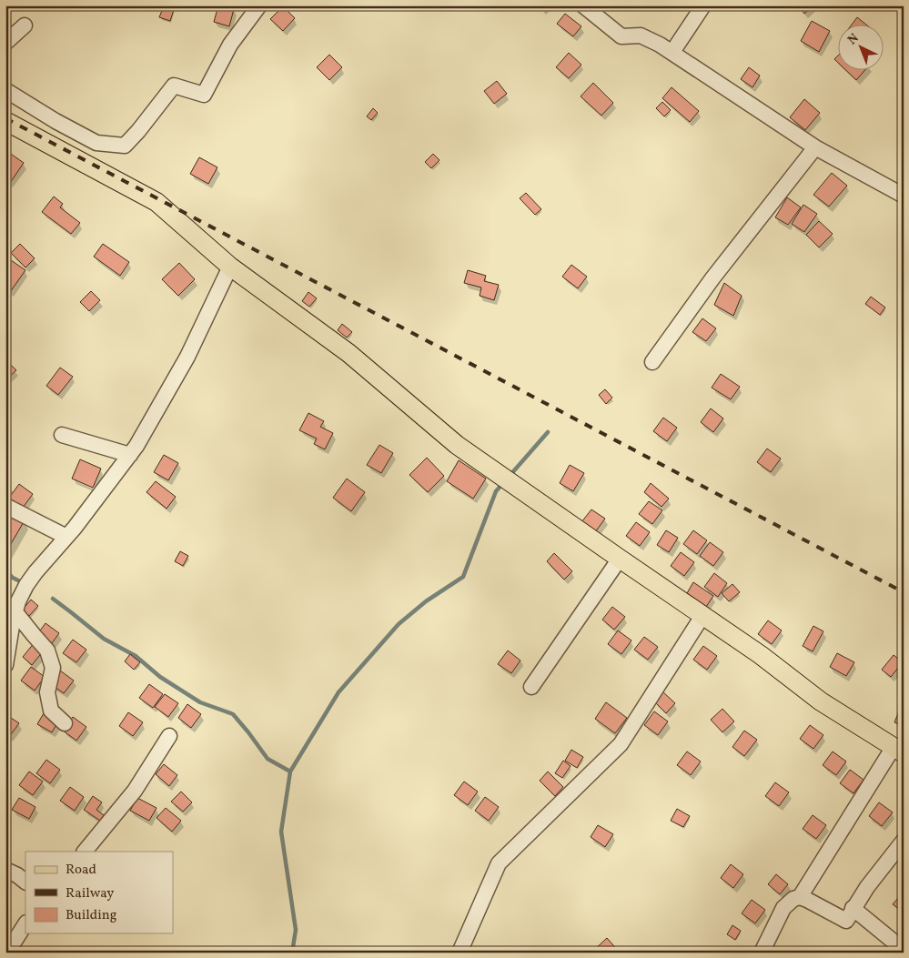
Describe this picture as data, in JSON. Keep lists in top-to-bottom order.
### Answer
{
  "legend": ["Road", "Railway", "Building"],
  "north": "top left"
}
